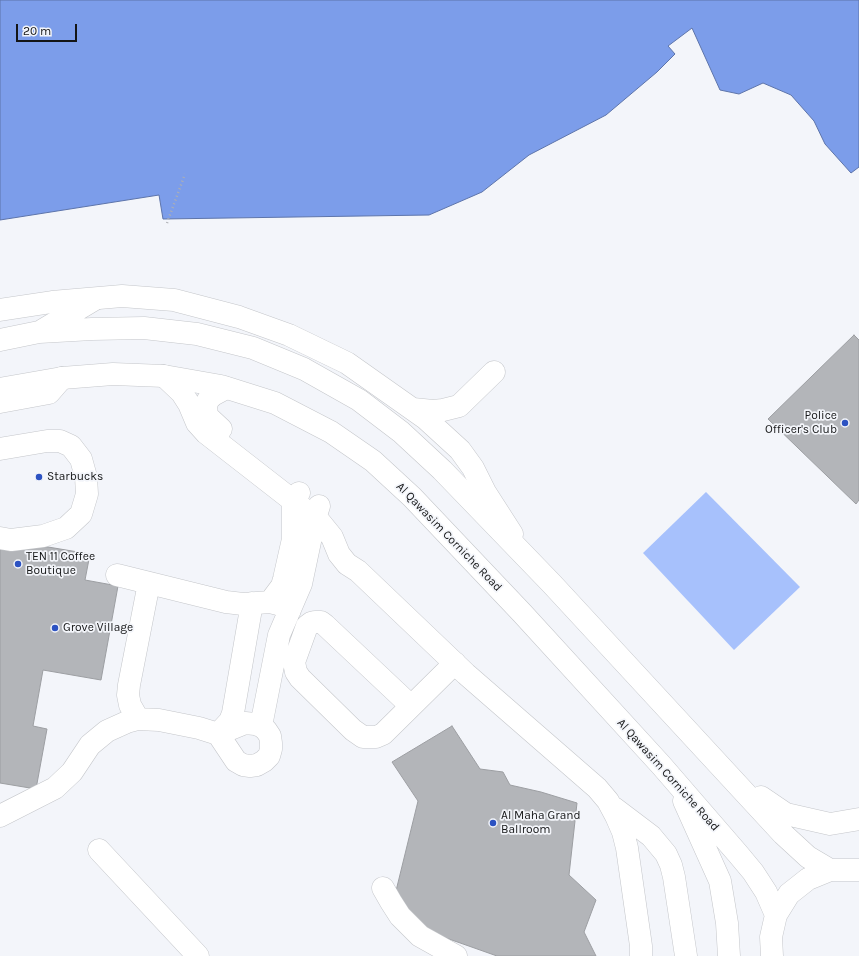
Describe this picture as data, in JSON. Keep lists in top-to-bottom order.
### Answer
{
  "streets": {
    "main road": ["Al Qawasim Corniche Road"]
  },
  "places": [
    "Police Officer's Club",
    "Starbucks",
    "TEN 11 Coffee Boutique",
    "Grove Village",
    "Al Maha Grand Ballroom"
  ],
  "scale_bar": "20 m"
}
